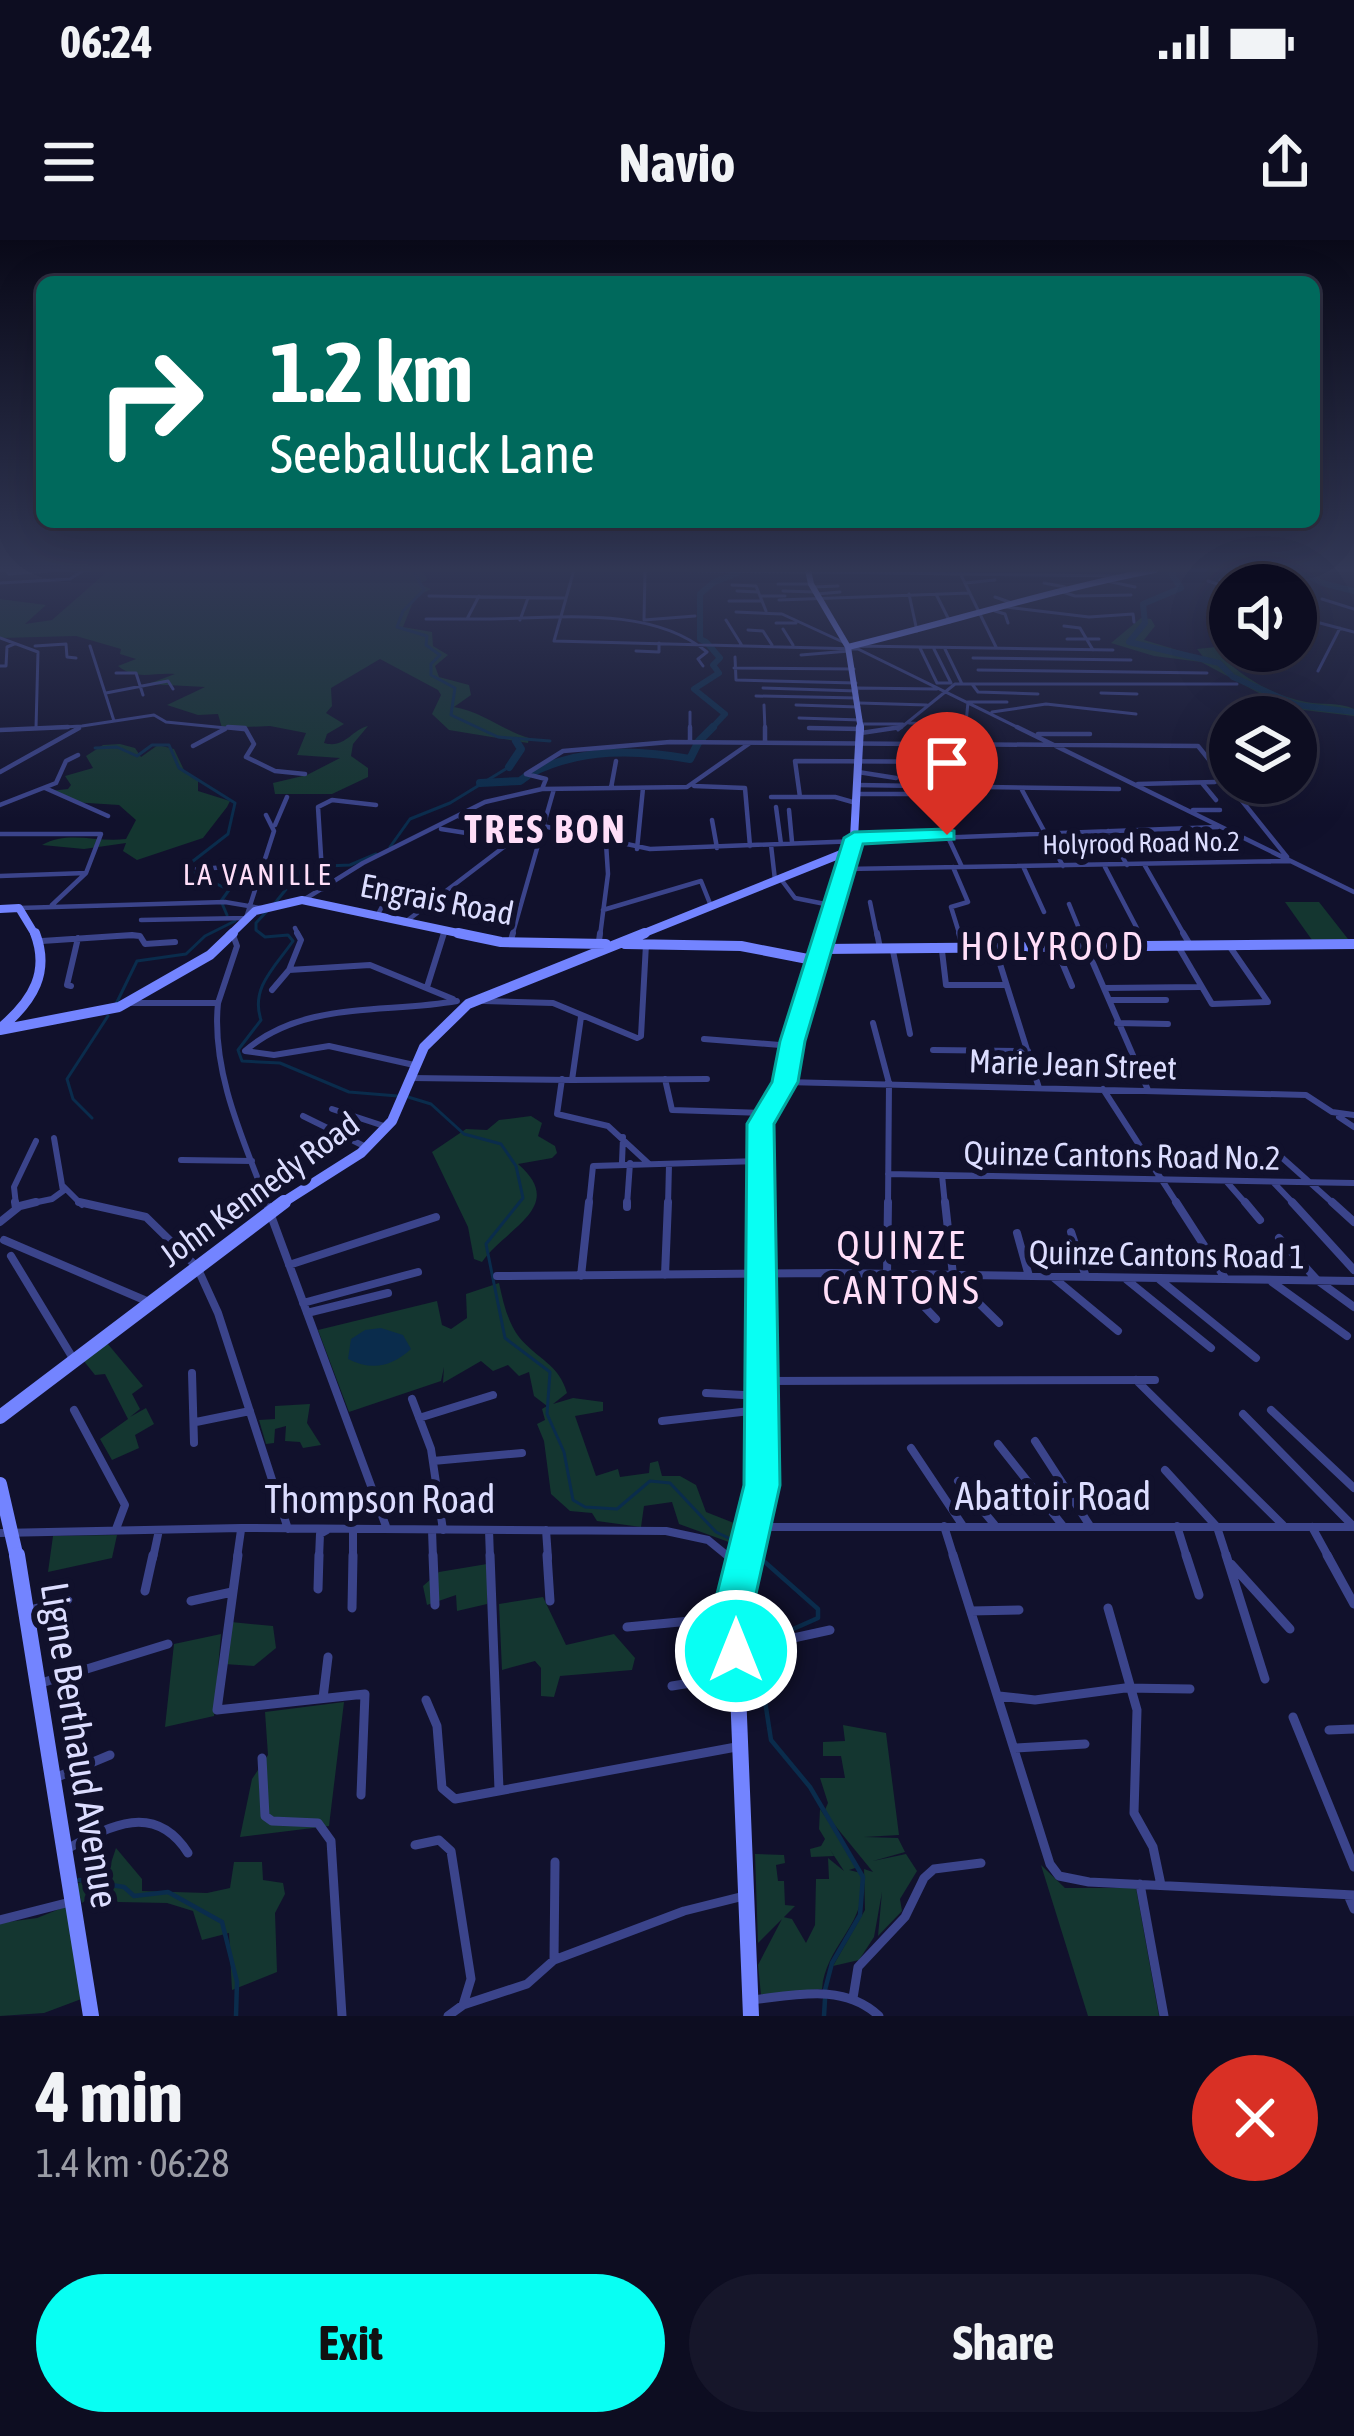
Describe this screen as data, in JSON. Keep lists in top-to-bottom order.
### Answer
{
  "streets": {
    "main road": ["Engrais Road", "John Kennedy Road", "Ligne Berthaud Avenue"],
    "street": [
      "Holyrood Road No.2",
      "Marie Jean Street",
      "Quinze Cantons Road No.2",
      "Quinze Cantons Road 1",
      "Abattoir Road",
      "Thompson Road"
    ]
  },
  "crossings": [
    ["Engrais Road", "John Kennedy Road"],
    ["Thompson Road", "Ligne Berthaud Avenue"]
  ],
  "districts": [
    "TRES BON",
    "LA VANILLE",
    "HOLYROOD",
    "QUINZE CANTONS"
  ],
  "page": {
    "status": "06:24",
    "header": "Navio",
    "turn": ["1.2 km", "Seeballuck Lane"],
    "heading": ["4 min", "1.4 km · 06:28"],
    "buttons": ["Exit", "Share"]
  }
}
